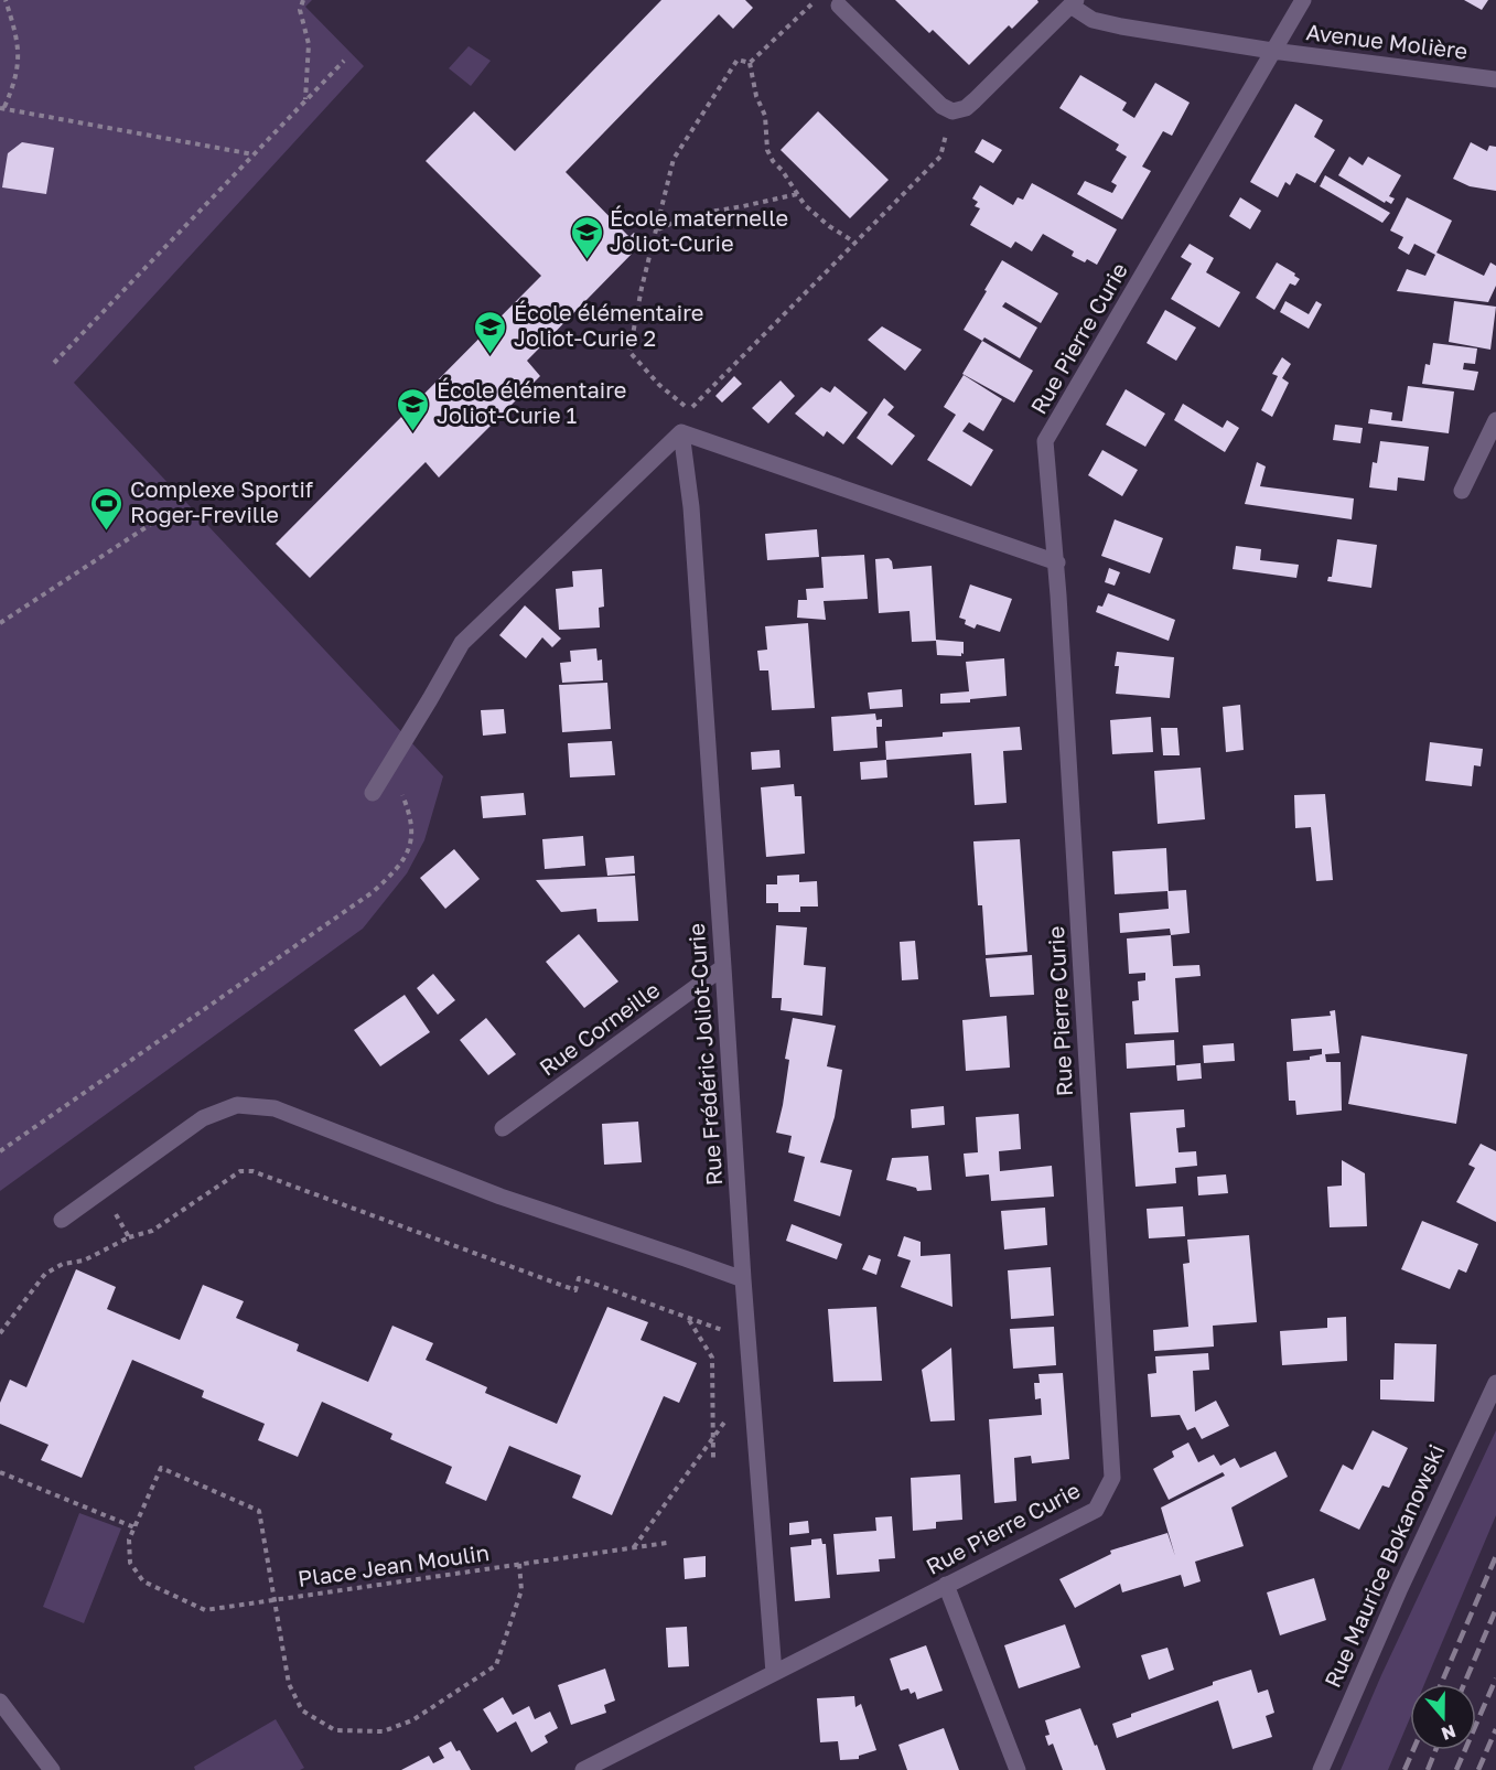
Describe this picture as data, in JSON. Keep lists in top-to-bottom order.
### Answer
{
  "streets": {
    "street": [
      "Avenue Molière",
      "Rue Pierre Curie",
      "Rue Corneille",
      "Rue Frédéric Joliot-Curie",
      "Rue Maurice Bokanowski"
    ],
    "path": ["Place Jean Moulin"]
  },
  "crossings": [
    ["Avenue Molière", "Rue Pierre Curie"],
    ["Rue Pierre Curie", "Rue Frédéric Joliot-Curie"],
    ["Rue Corneille", "Rue Frédéric Joliot-Curie"]
  ],
  "places": {
    "school or university": ["École maternelle Joliot-Curie", "École élémentaire Joliot-Curie 2", "École élémentaire Joliot-Curie 1"],
    "sports": ["Complexe Sportif Roger-Freville"]
  },
  "north": "bottom"
}
